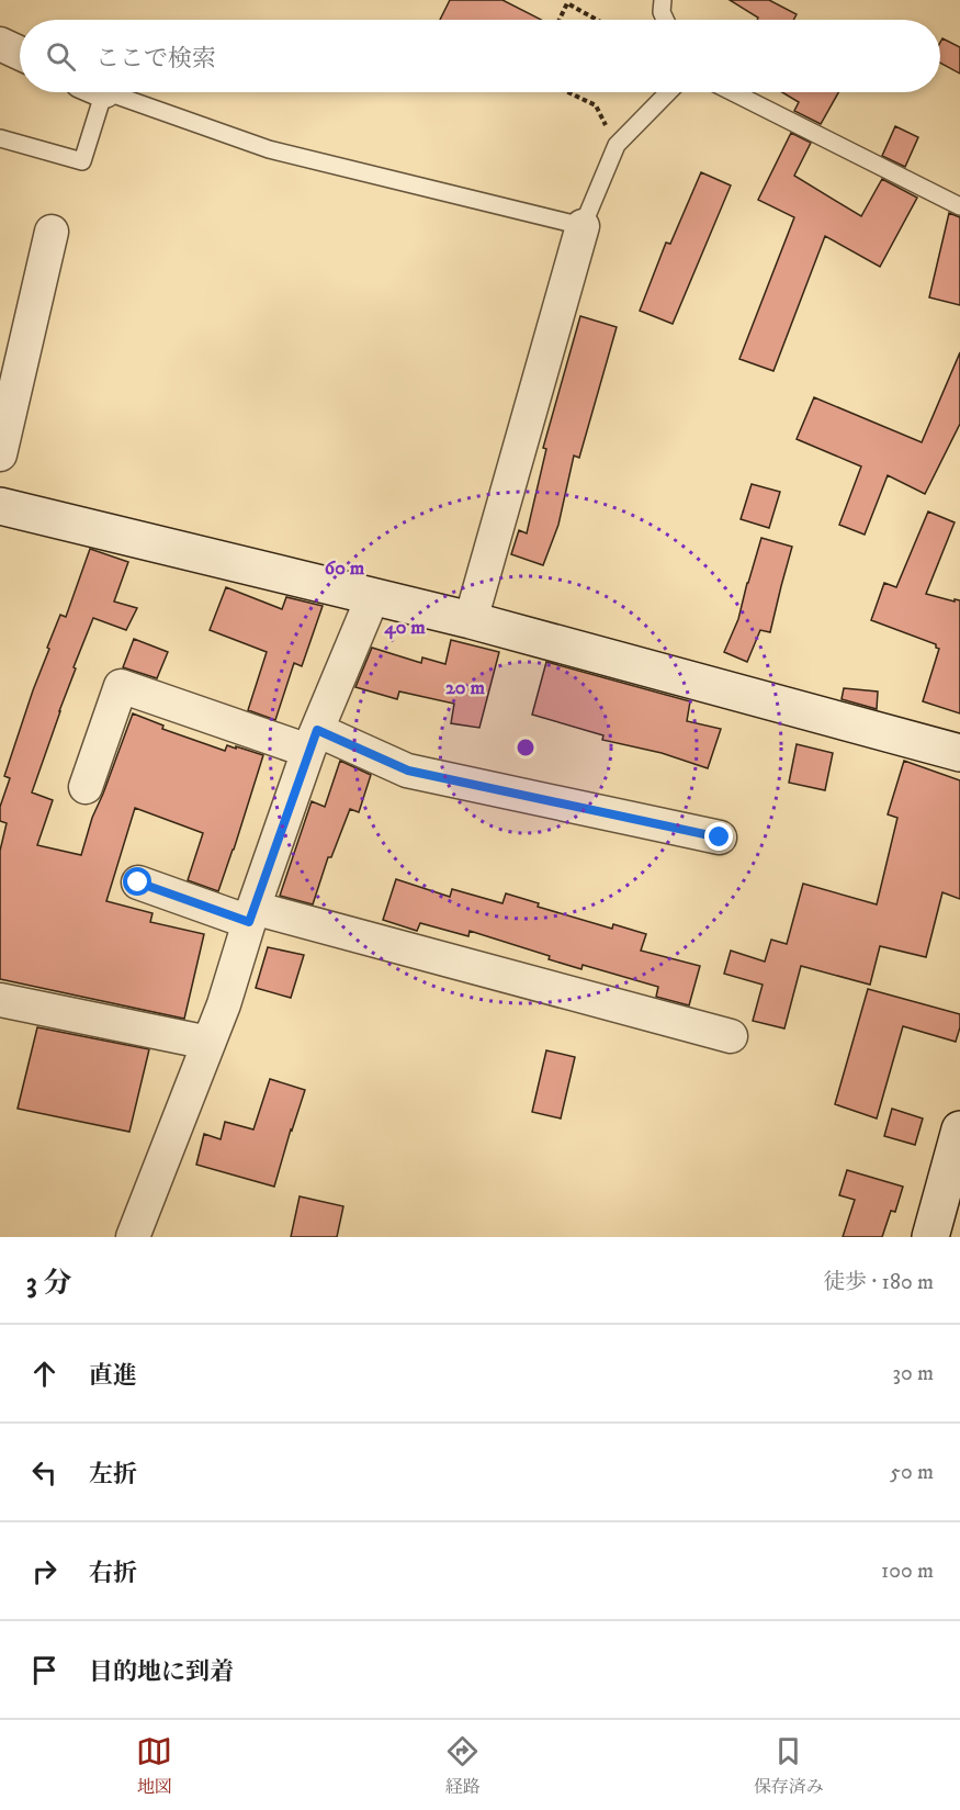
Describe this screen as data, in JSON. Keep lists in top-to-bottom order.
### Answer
{
  "page": {
    "search": "ここで検索",
    "heading": ["3 分", "徒歩 · 180 m"],
    "list": [
      ["直進", "30 m"],
      ["左折", "50 m"],
      ["右折", "100 m"],
      "目的地に到着"
    ],
    "nav": ["地図", "経路", "保存済み"]
  },
  "rings": ["60 m", "40 m", "20 m"]
}
